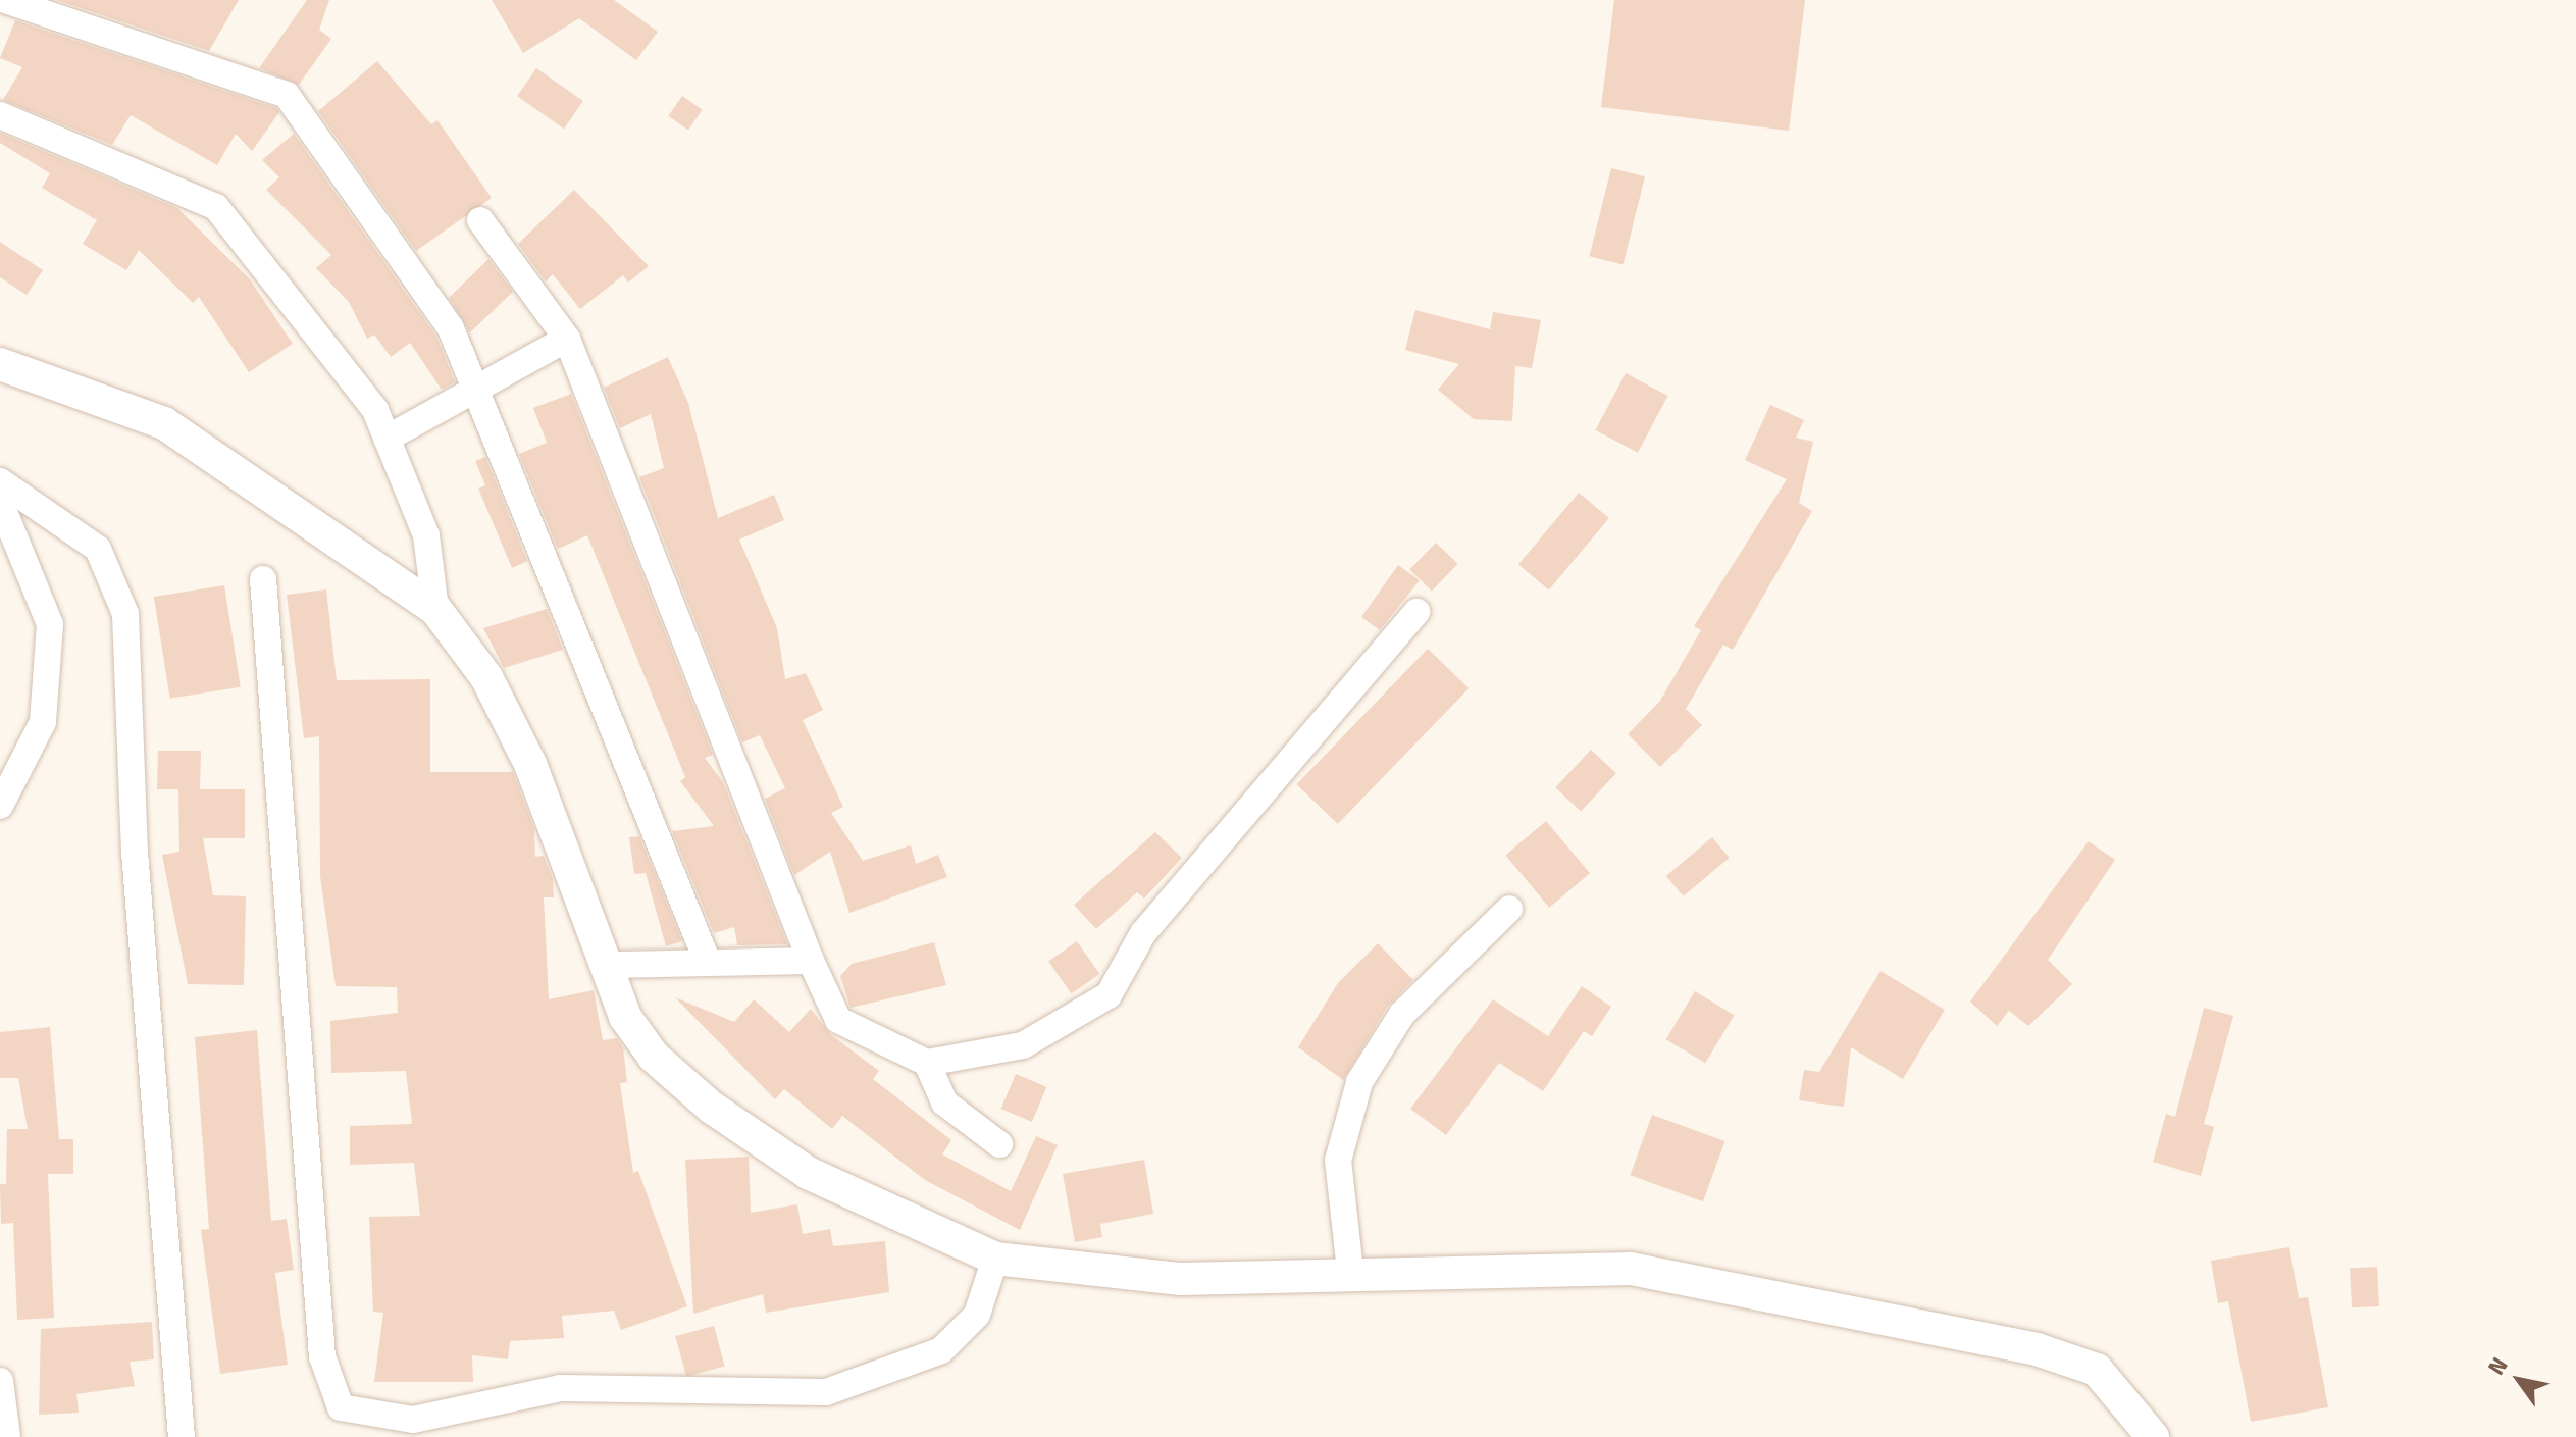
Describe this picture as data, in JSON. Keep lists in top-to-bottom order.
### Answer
{
  "north": "top left"
}
